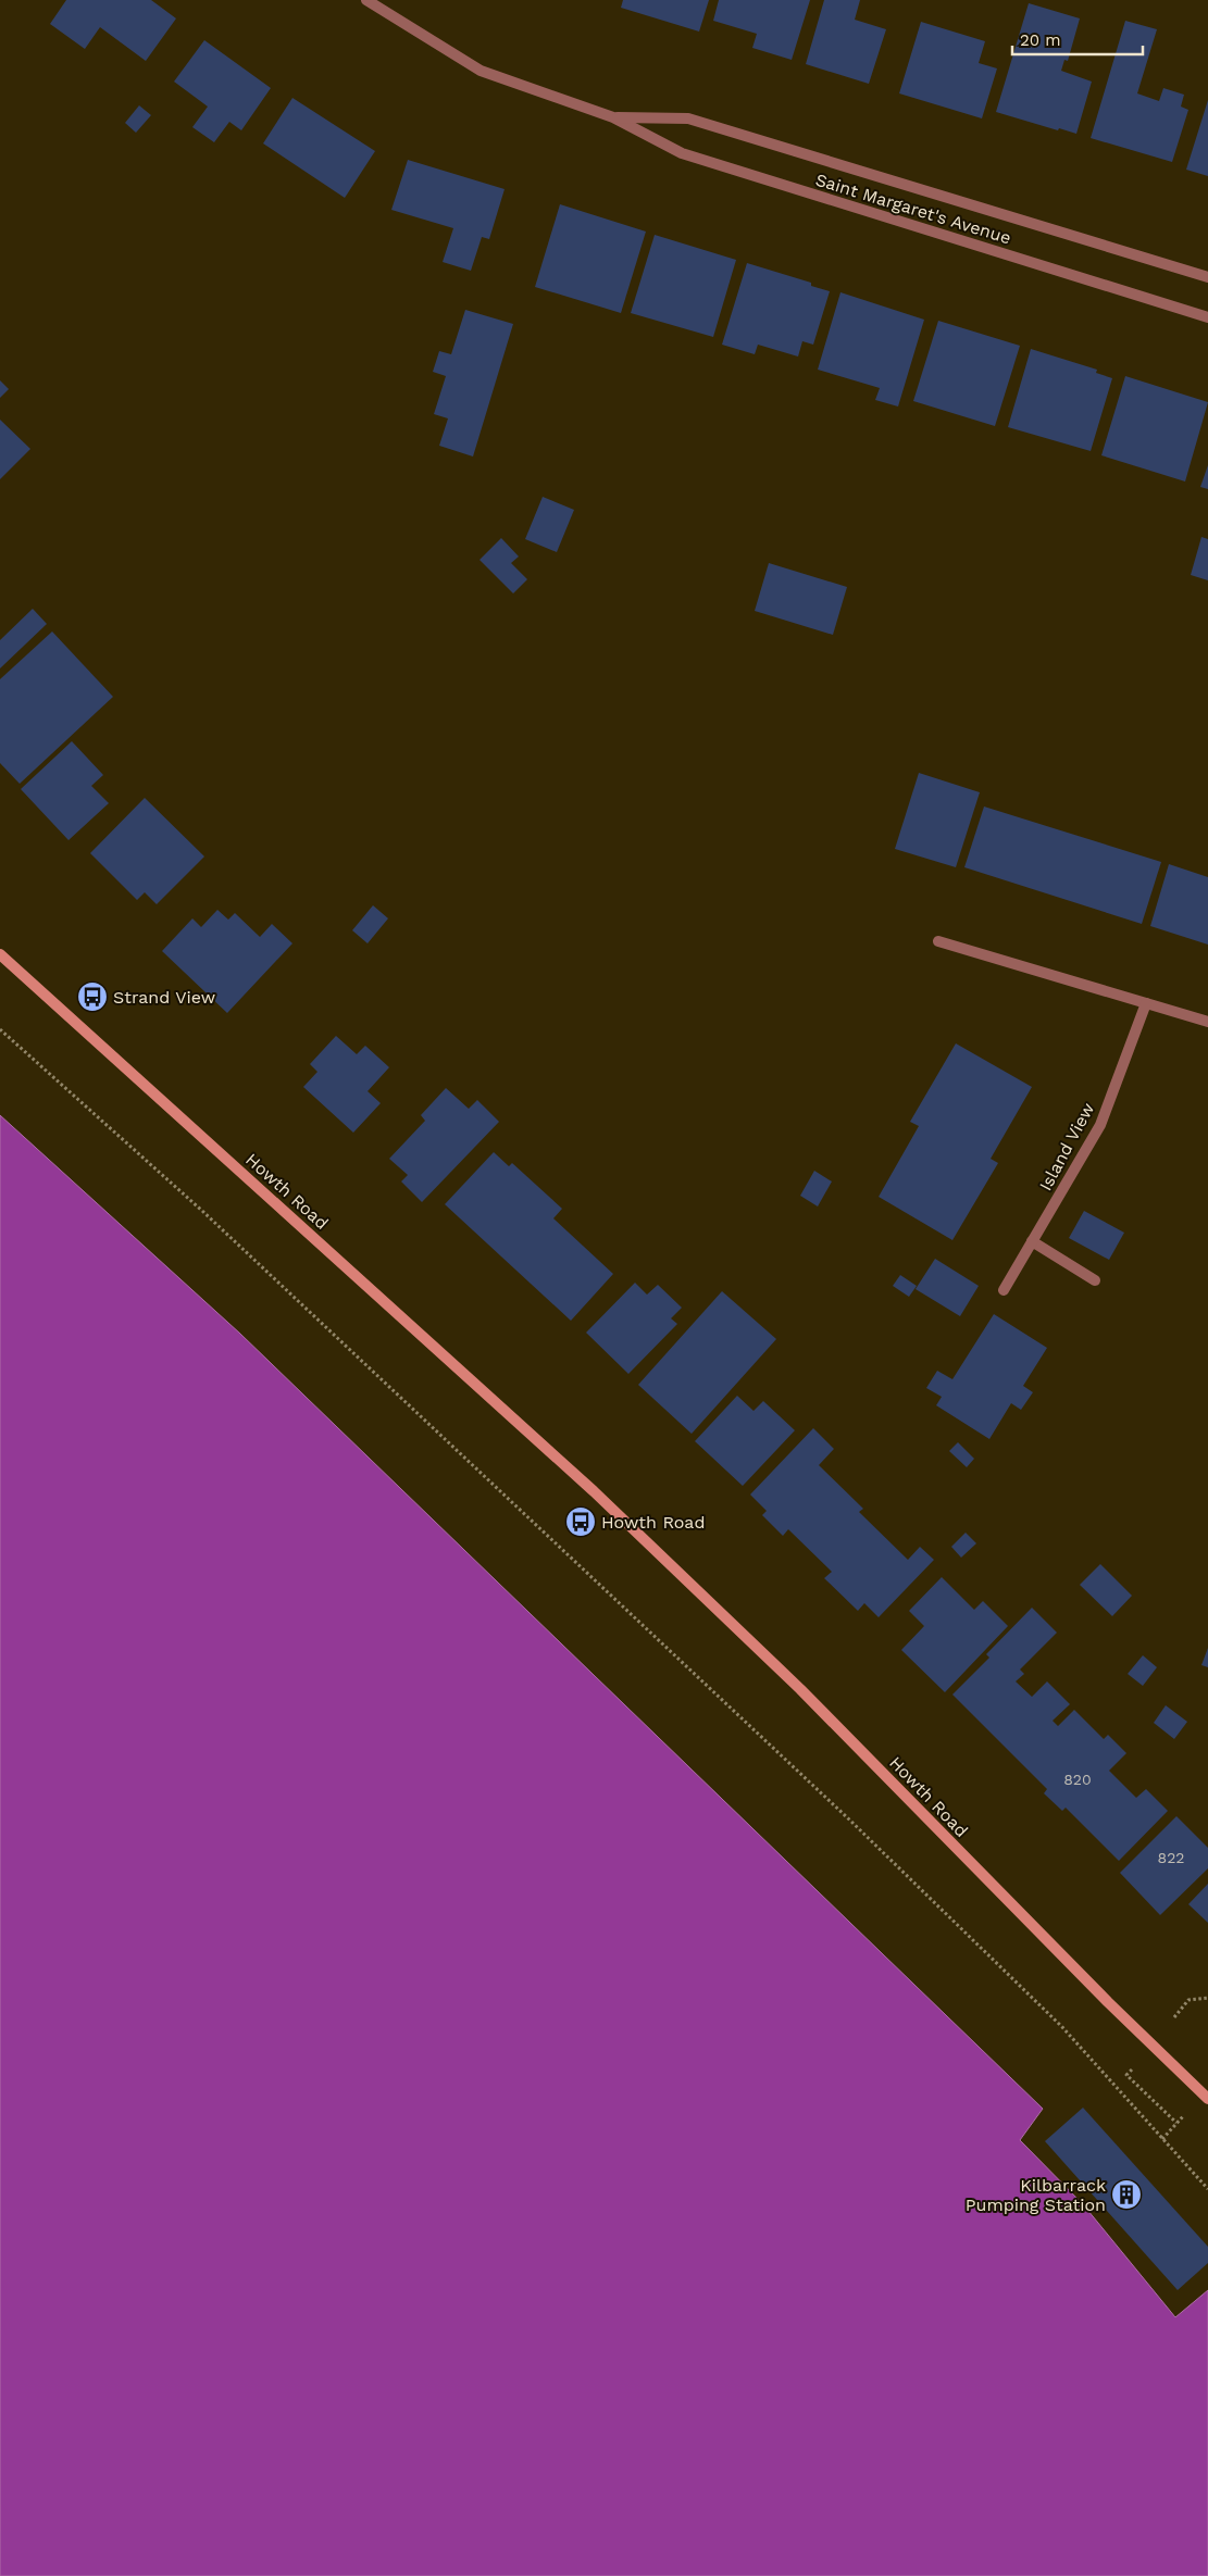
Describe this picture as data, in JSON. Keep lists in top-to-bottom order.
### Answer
{
  "streets": {
    "main road": ["Howth Road"],
    "street": ["Saint Margaret's Avenue", "Island View"]
  },
  "places": {
    "bus stop": ["Strand View", "Howth Road"],
    "building": ["Kilbarrack Pumping Station"]
  },
  "house_numbers": ["820", "822"],
  "scale_bar": "20 m"
}
